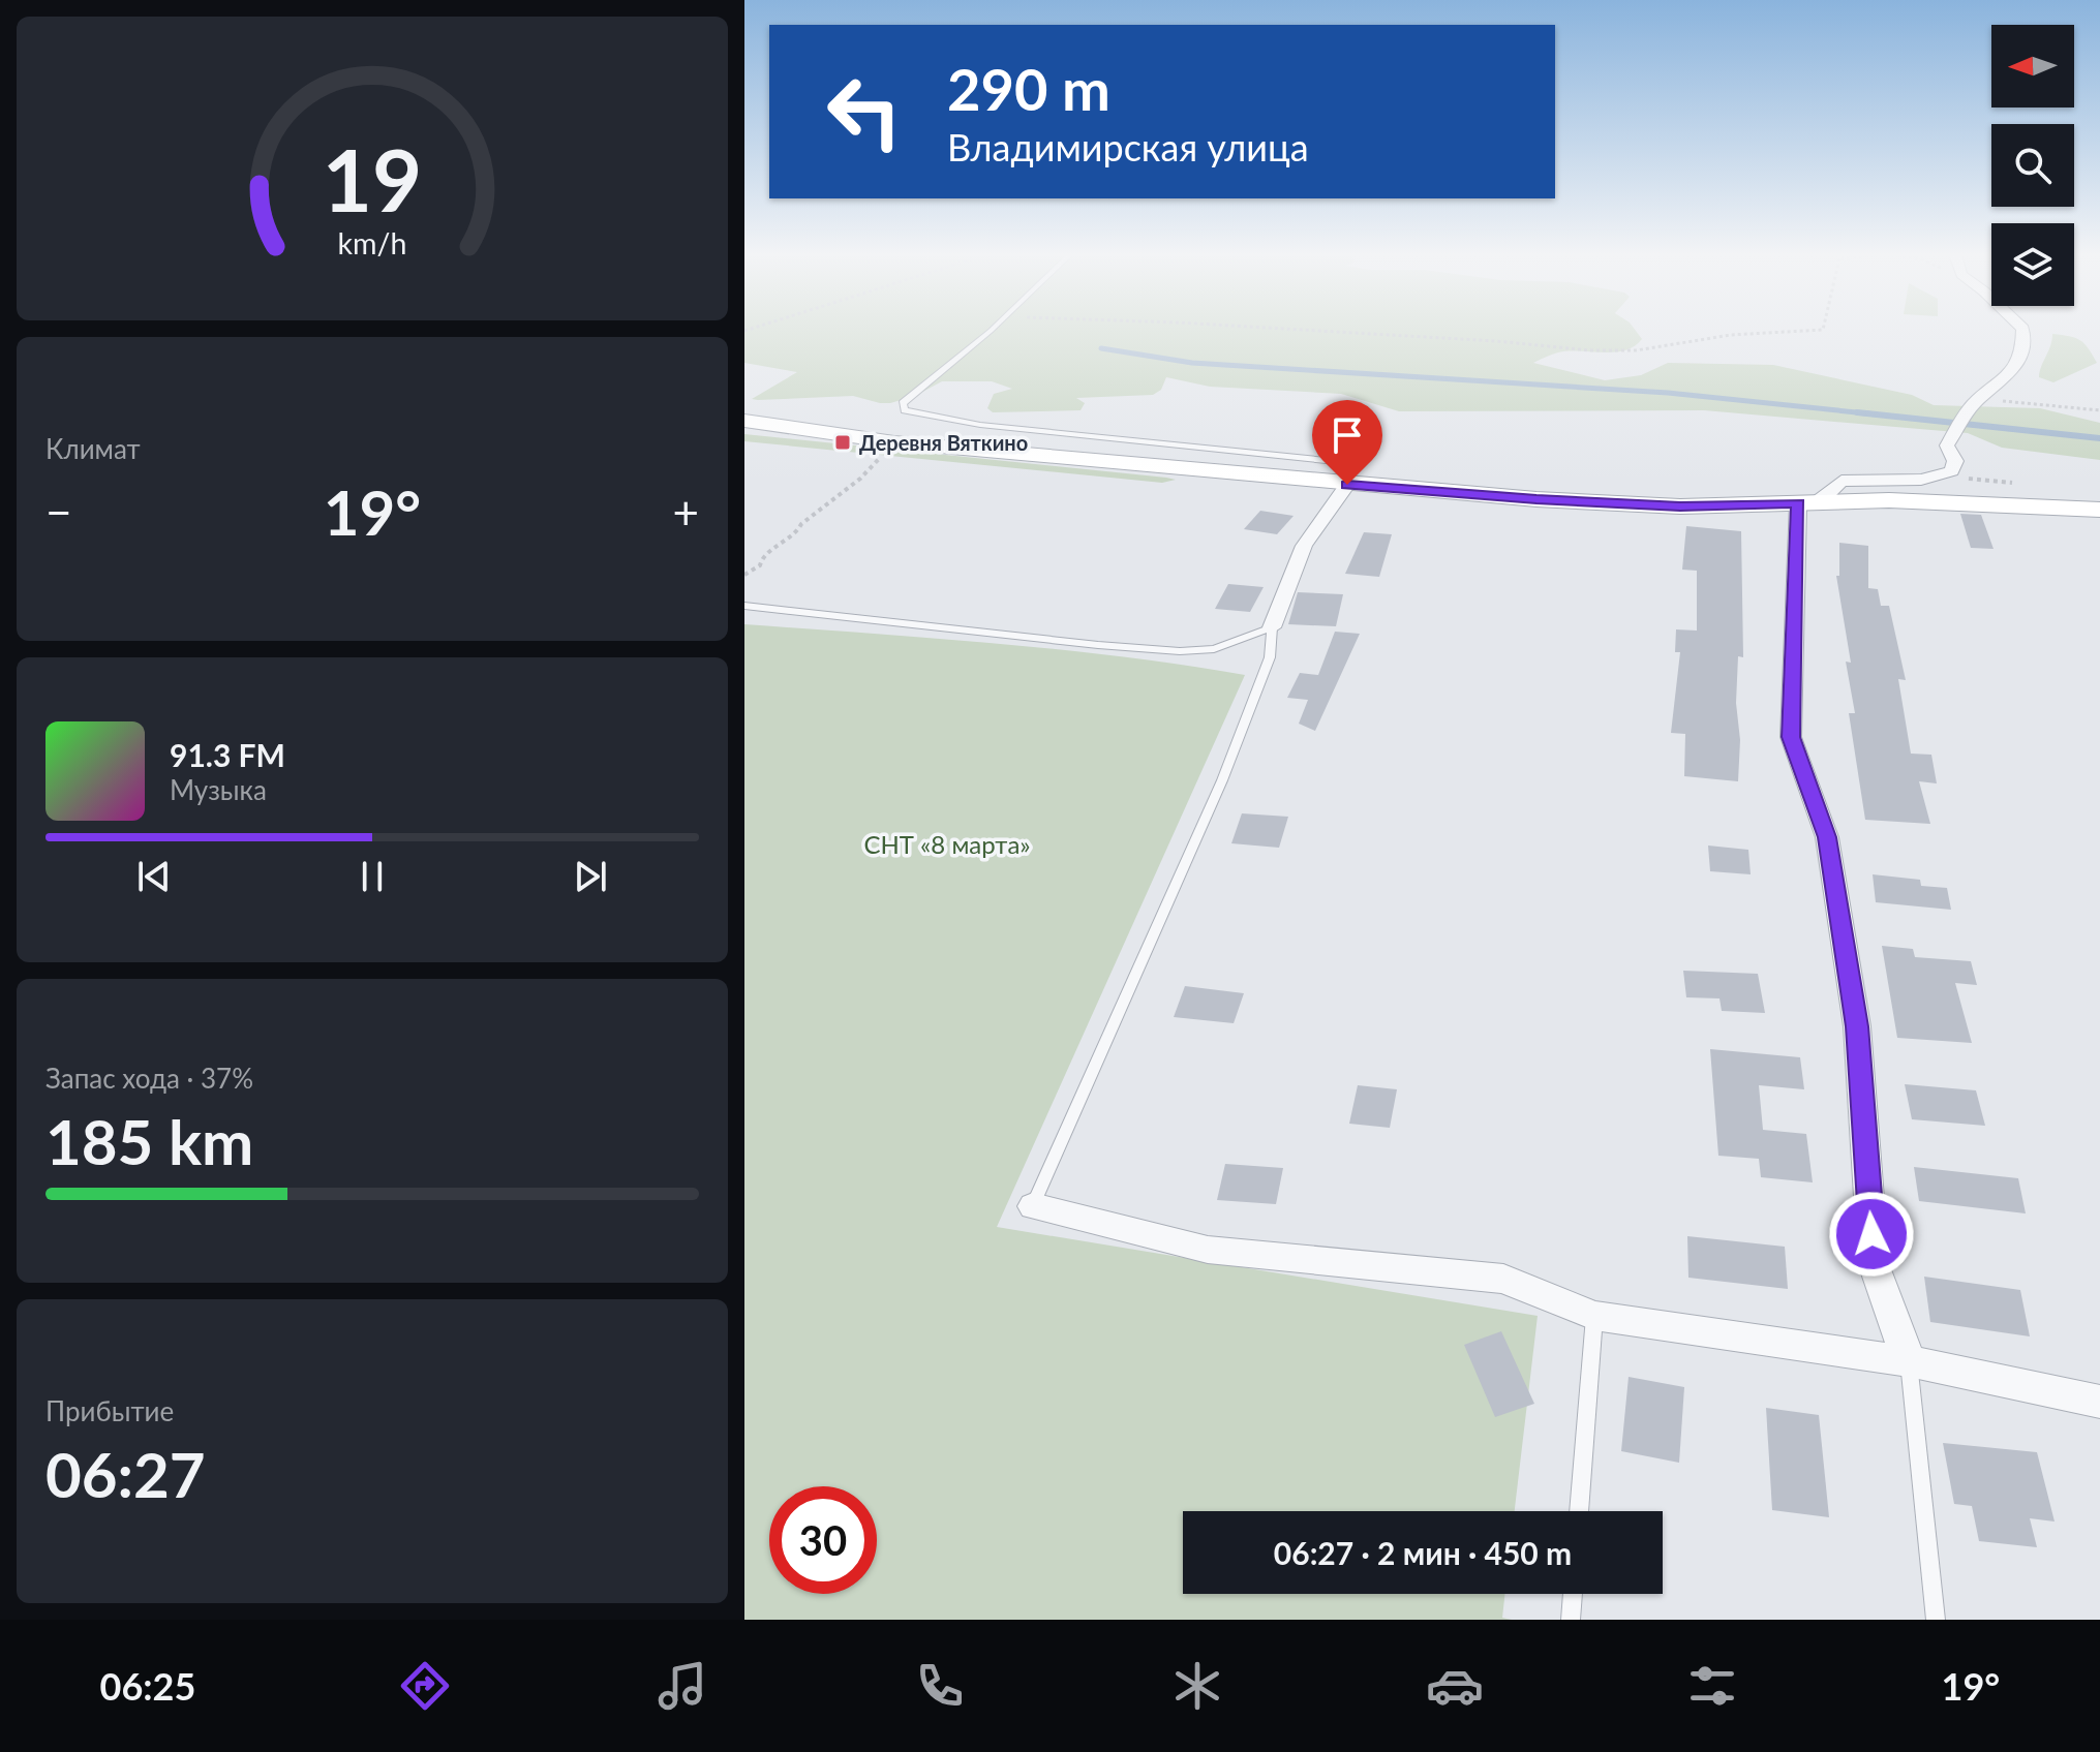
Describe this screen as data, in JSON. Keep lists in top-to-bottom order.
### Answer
{
  "parks": ["СНТ «8 марта»"],
  "places": {
    "transit": ["Деревня Вяткино"]
  },
  "north": "left",
  "page": {
    "turn": ["290 m", "Владимирская улица"],
    "tile": [
      "Климат",
      ["Запас хода · 37%", "185 km"],
      ["Прибытие", "06:27"]
    ],
    "heat": ["−", "19°", "+"],
    "song": ["91.3 FM", "Музыка"],
    "limit": "30",
    "trip": "06:27 · 2 мин · 450 m",
    "tabs": ["06:25", "19°"],
    "gauge": ["19", "km/h"]
  }
}
